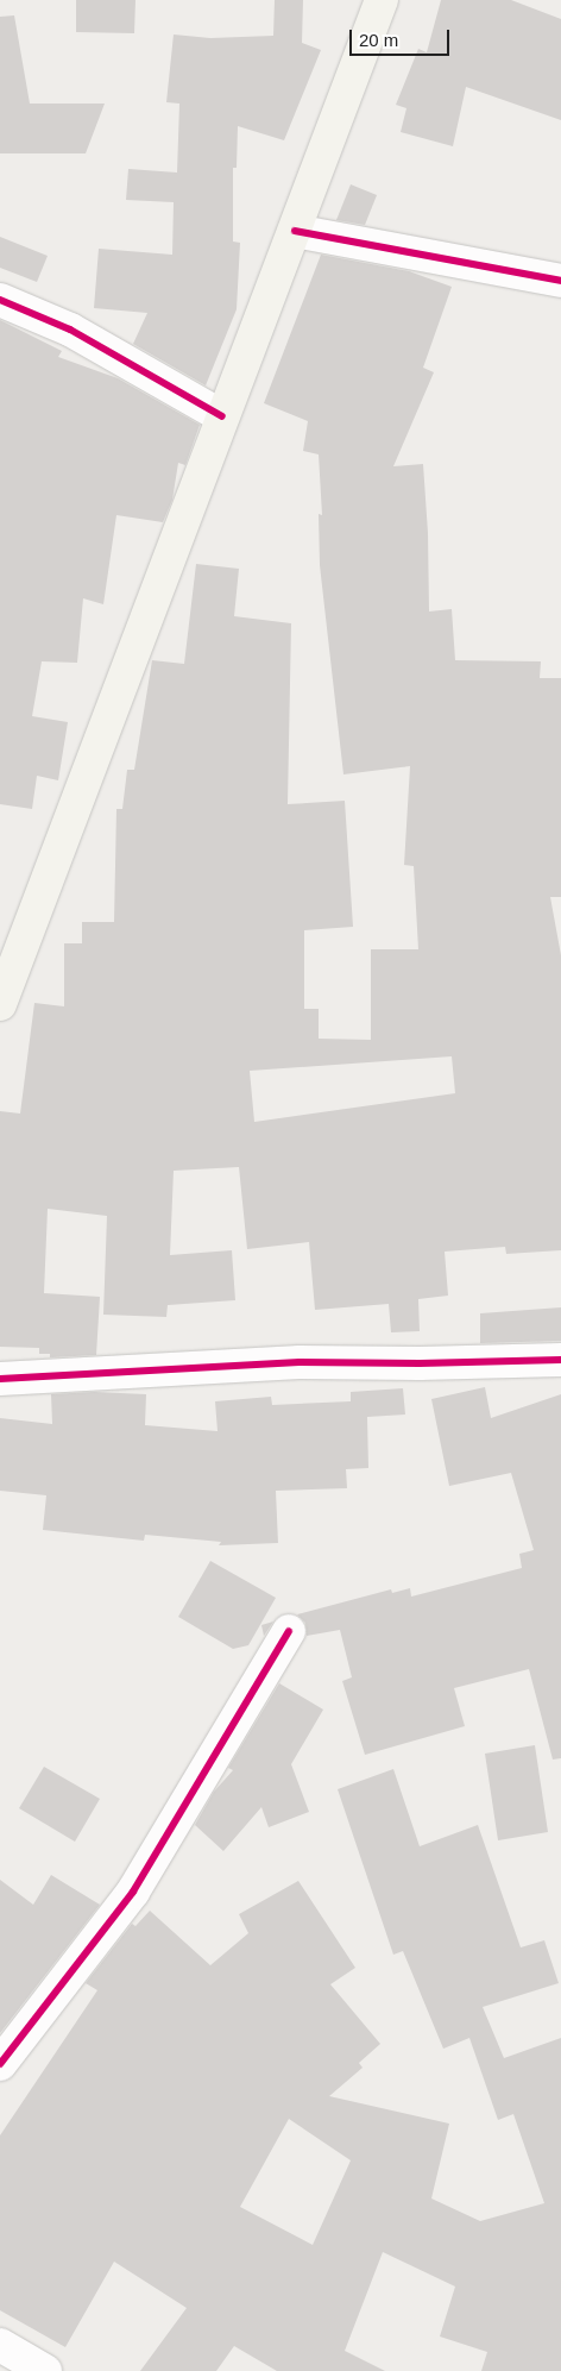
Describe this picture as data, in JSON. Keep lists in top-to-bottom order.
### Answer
{
  "scale_bar": "20 m"
}
